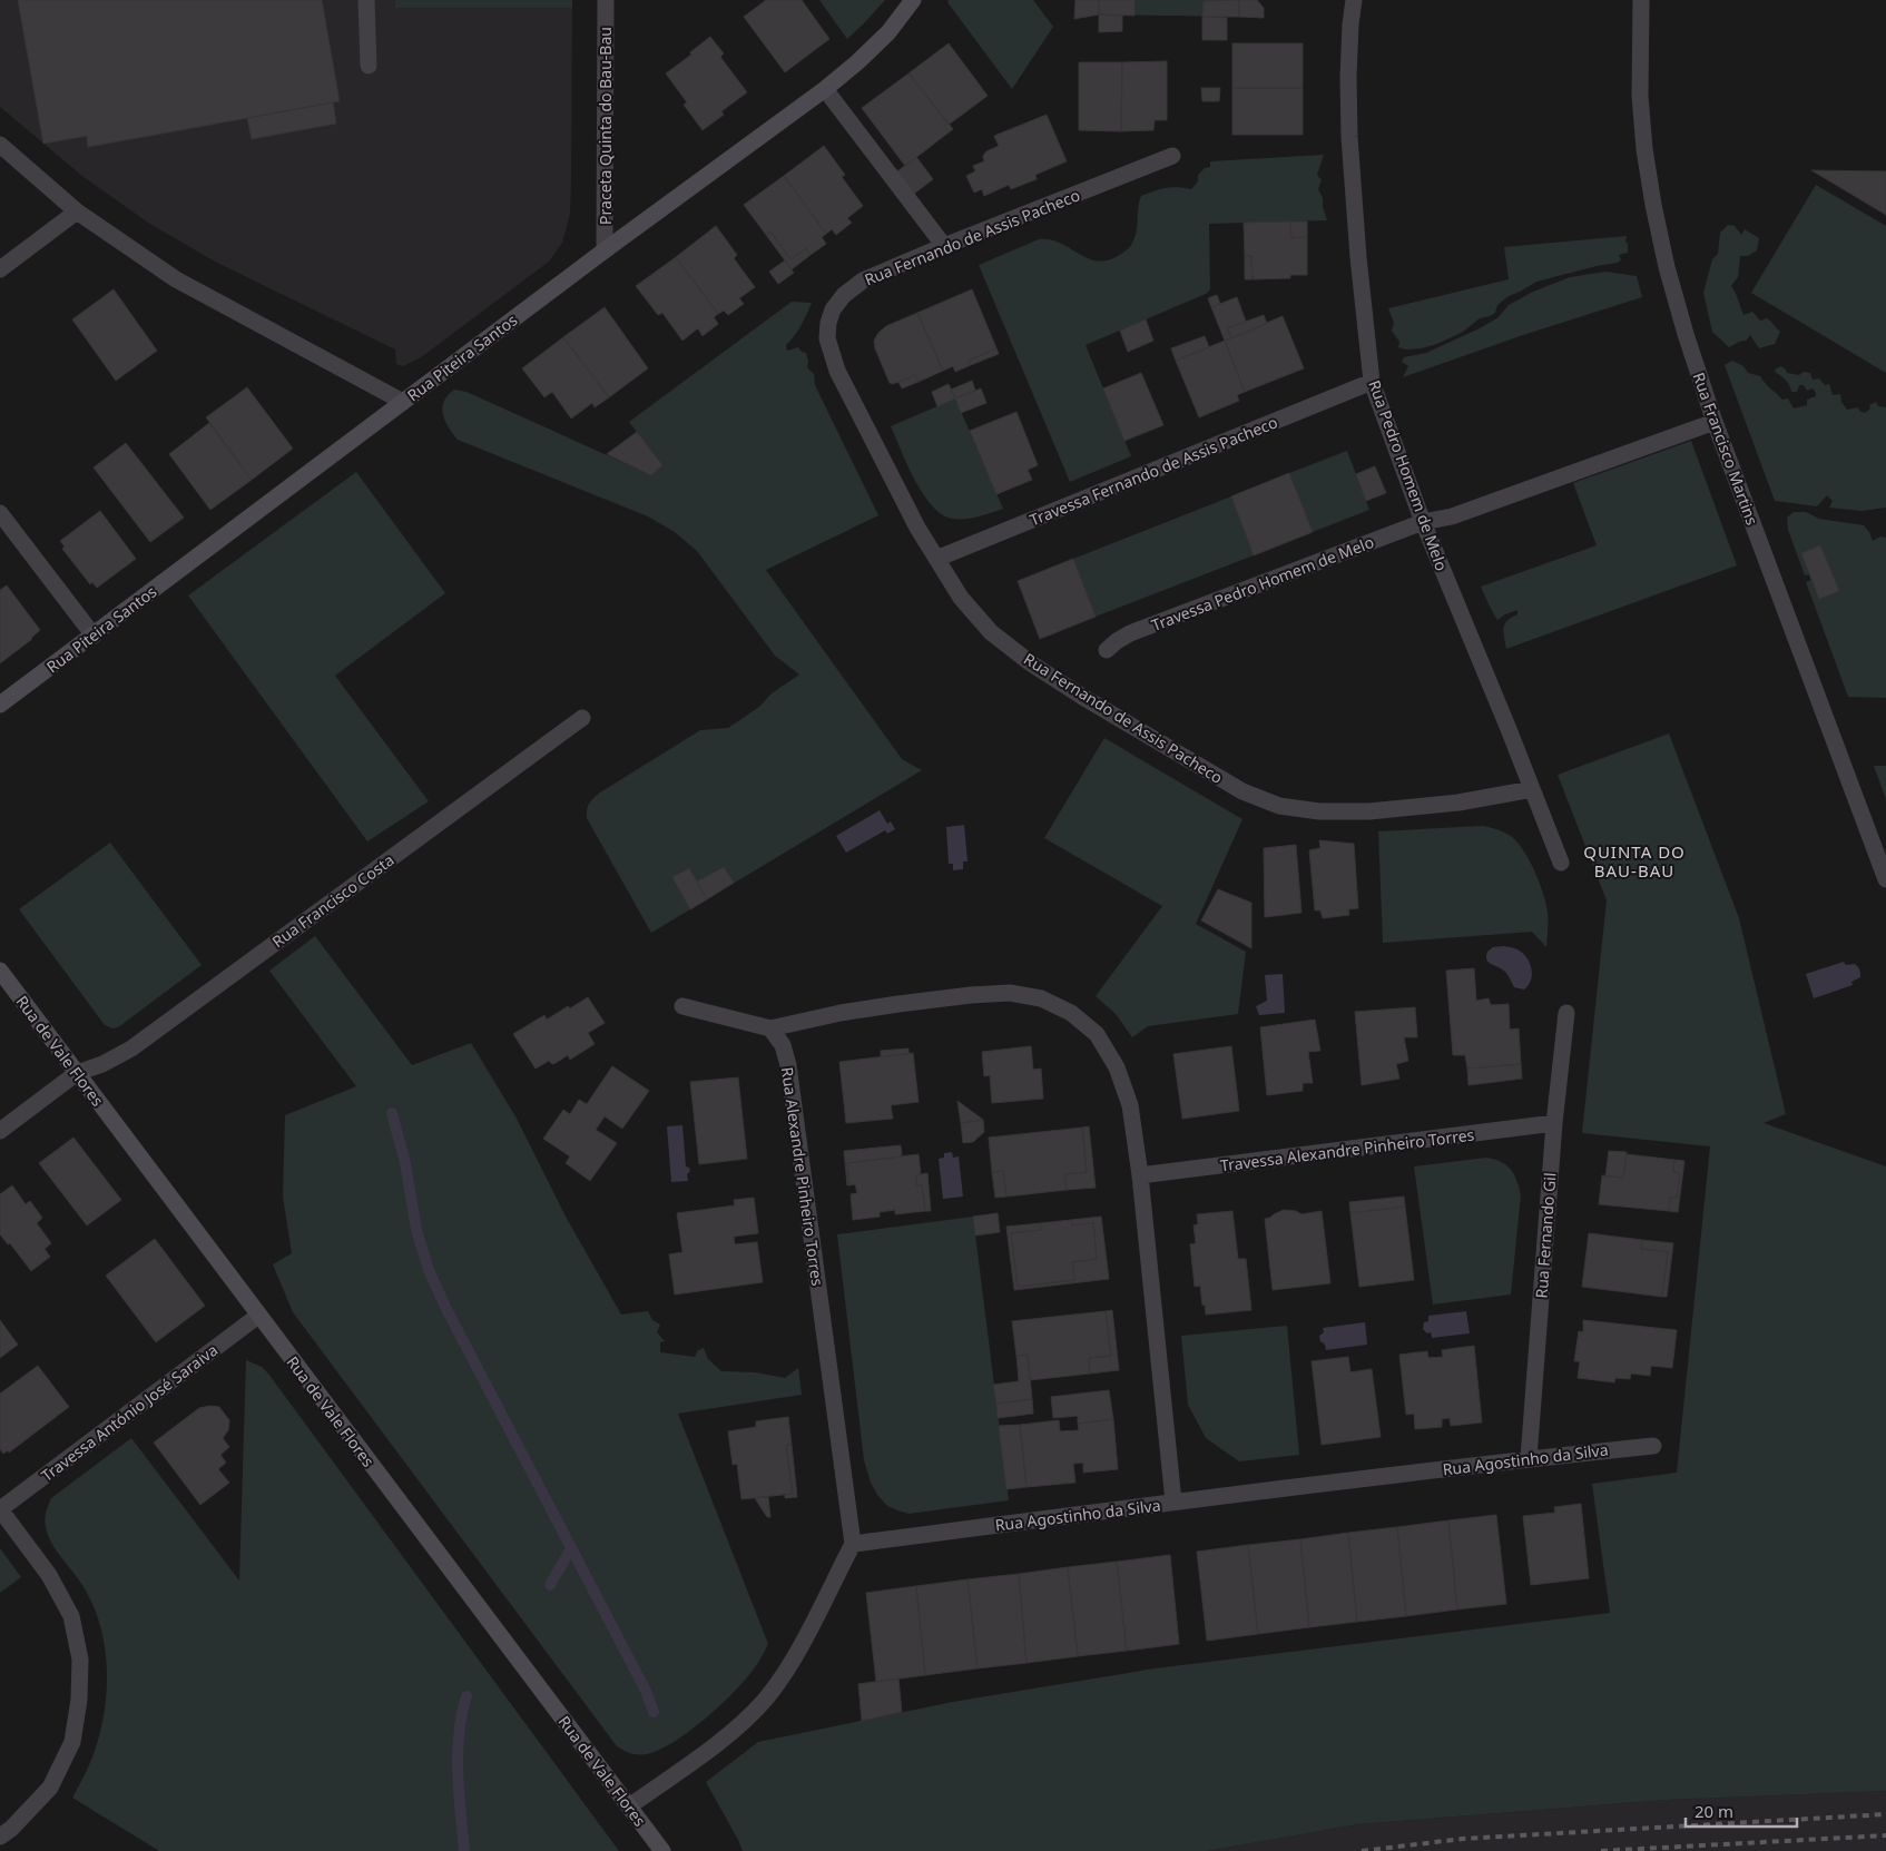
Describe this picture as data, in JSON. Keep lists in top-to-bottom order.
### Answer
{
  "streets": {
    "street": [
      "Praceta Quinta do Bau-Bau",
      "Rua Fernando de Assis Pacheco",
      "Rua Piteira Santos",
      "Rua Francisco Martins",
      "Travessa Fernando de Assis Pacheco",
      "Rua Pedro Homem de Melo",
      "Travessa Pedro Homem de Melo",
      "Rua Francisco Costa",
      "Rua de Vale Flores",
      "Travessa Alexandre Pinheiro Torres",
      "Rua Alexandre Pinheiro Torres",
      "Rua Fernando Gil",
      "Travessa António José Saraiva",
      "Rua Agostinho da Silva"
    ]
  },
  "crossings": [
    ["Praceta Quinta do Bau-Bau", "Rua Piteira Santos"],
    ["Rua Fernando de Assis Pacheco", "Travessa Fernando de Assis Pacheco"],
    ["Rua Fernando de Assis Pacheco", "Rua Pedro Homem de Melo"],
    ["Rua Francisco Martins", "Travessa Pedro Homem de Melo"],
    ["Travessa Fernando de Assis Pacheco", "Rua Pedro Homem de Melo"],
    ["Rua Pedro Homem de Melo", "Travessa Pedro Homem de Melo"],
    ["Rua Francisco Costa", "Rua de Vale Flores"],
    ["Rua de Vale Flores", "Travessa António José Saraiva"],
    ["Travessa Alexandre Pinheiro Torres", "Rua Fernando Gil"],
    ["Rua Alexandre Pinheiro Torres", "Rua Agostinho da Silva"],
    ["Rua Fernando Gil", "Rua Agostinho da Silva"]
  ],
  "districts": ["QUINTA DO BAU-BAU"],
  "scale_bar": "20 m"
}
